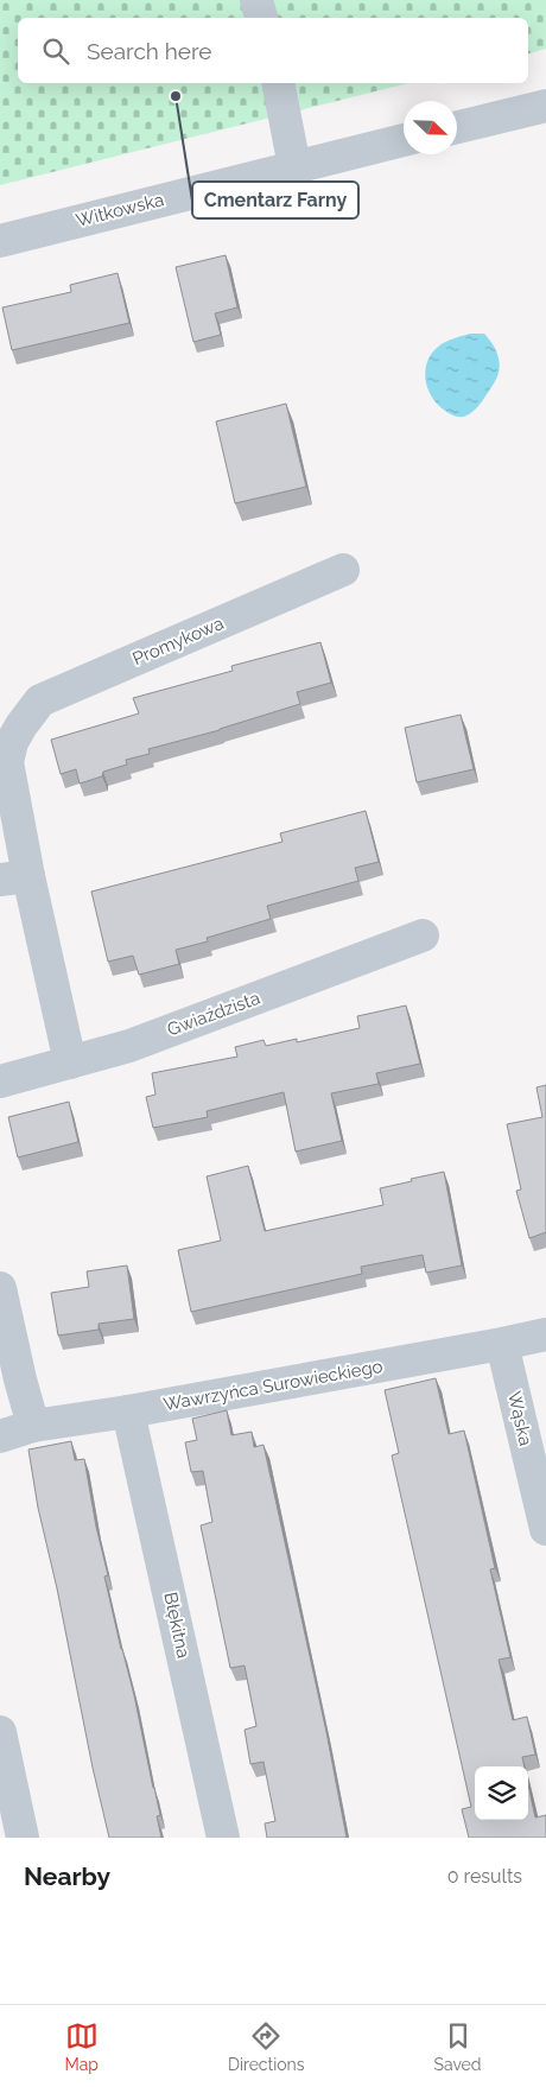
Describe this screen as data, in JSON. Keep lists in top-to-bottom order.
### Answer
{
  "streets": {
    "street": [
      "Witkowska",
      "Promykowa",
      "Gwiaździsta",
      "Wawrzyńca Surowieckiego",
      "Wąska",
      "Błękitna"
    ]
  },
  "crossings": [
    ["Promykowa", "Gwiaździsta"],
    ["Wawrzyńca Surowieckiego", "Wąska"],
    ["Wawrzyńca Surowieckiego", "Błękitna"]
  ],
  "places": ["Cmentarz Farny"],
  "north": "bottom right",
  "page": {
    "search": "Search here",
    "heading": ["Nearby", "0 results"],
    "nav": ["Map", "Directions", "Saved"]
  }
}
